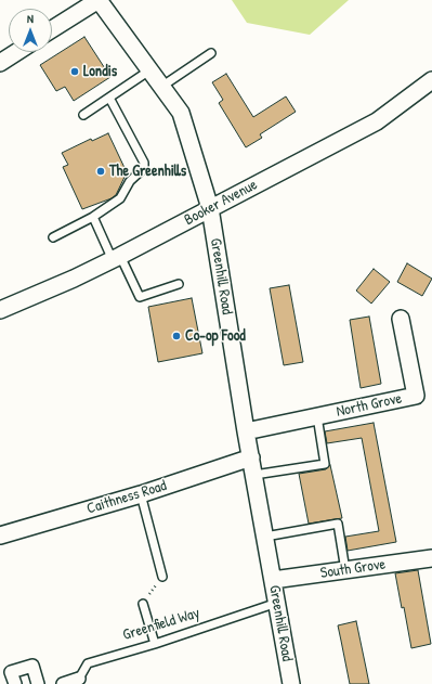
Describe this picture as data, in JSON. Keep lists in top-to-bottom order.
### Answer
{
  "streets": {
    "street": [
      "Booker Avenue",
      "Greenhill Road",
      "North Grove",
      "Caithness Road",
      "South Grove",
      "Greenfield Way"
    ]
  },
  "crossings": [
    ["Booker Avenue", "Greenhill Road"],
    ["Greenhill Road", "North Grove"],
    ["Greenhill Road", "Caithness Road"],
    ["Greenhill Road", "South Grove"],
    ["Greenhill Road", "Greenfield Way"]
  ],
  "places": ["Londis", "The Greenhills", "Co-op Food"],
  "north": "top"
}
